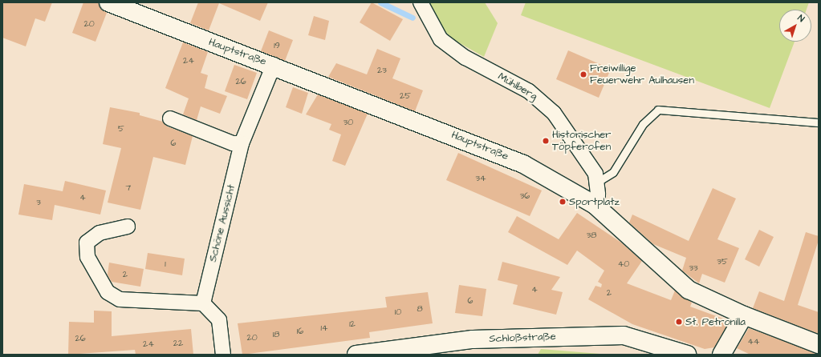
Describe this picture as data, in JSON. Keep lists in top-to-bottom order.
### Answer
{
  "streets": {
    "main road": ["Hauptstraße", "Schloßstraße"],
    "street": ["Mühlberg", "Schöne Aussicht"]
  },
  "crossings": [
    ["Hauptstraße", "Schöne Aussicht"]
  ],
  "places": [
    "Freiwillige Feuerwehr Aulhausen",
    "Historischer Töpferofen",
    "Sportplatz",
    "St. Petronilla"
  ],
  "house_numbers": [
    "20",
    "19",
    "24",
    "23",
    "26",
    "25",
    "30",
    "5",
    "6",
    "34",
    "7",
    "36",
    "4",
    "3",
    "38",
    "35",
    "1",
    "40",
    "33",
    "2",
    "4",
    "2",
    "6",
    "8",
    "10",
    "12",
    "14",
    "16",
    "18",
    "20",
    "26",
    "44",
    "22",
    "24"
  ],
  "north": "top right"
}
